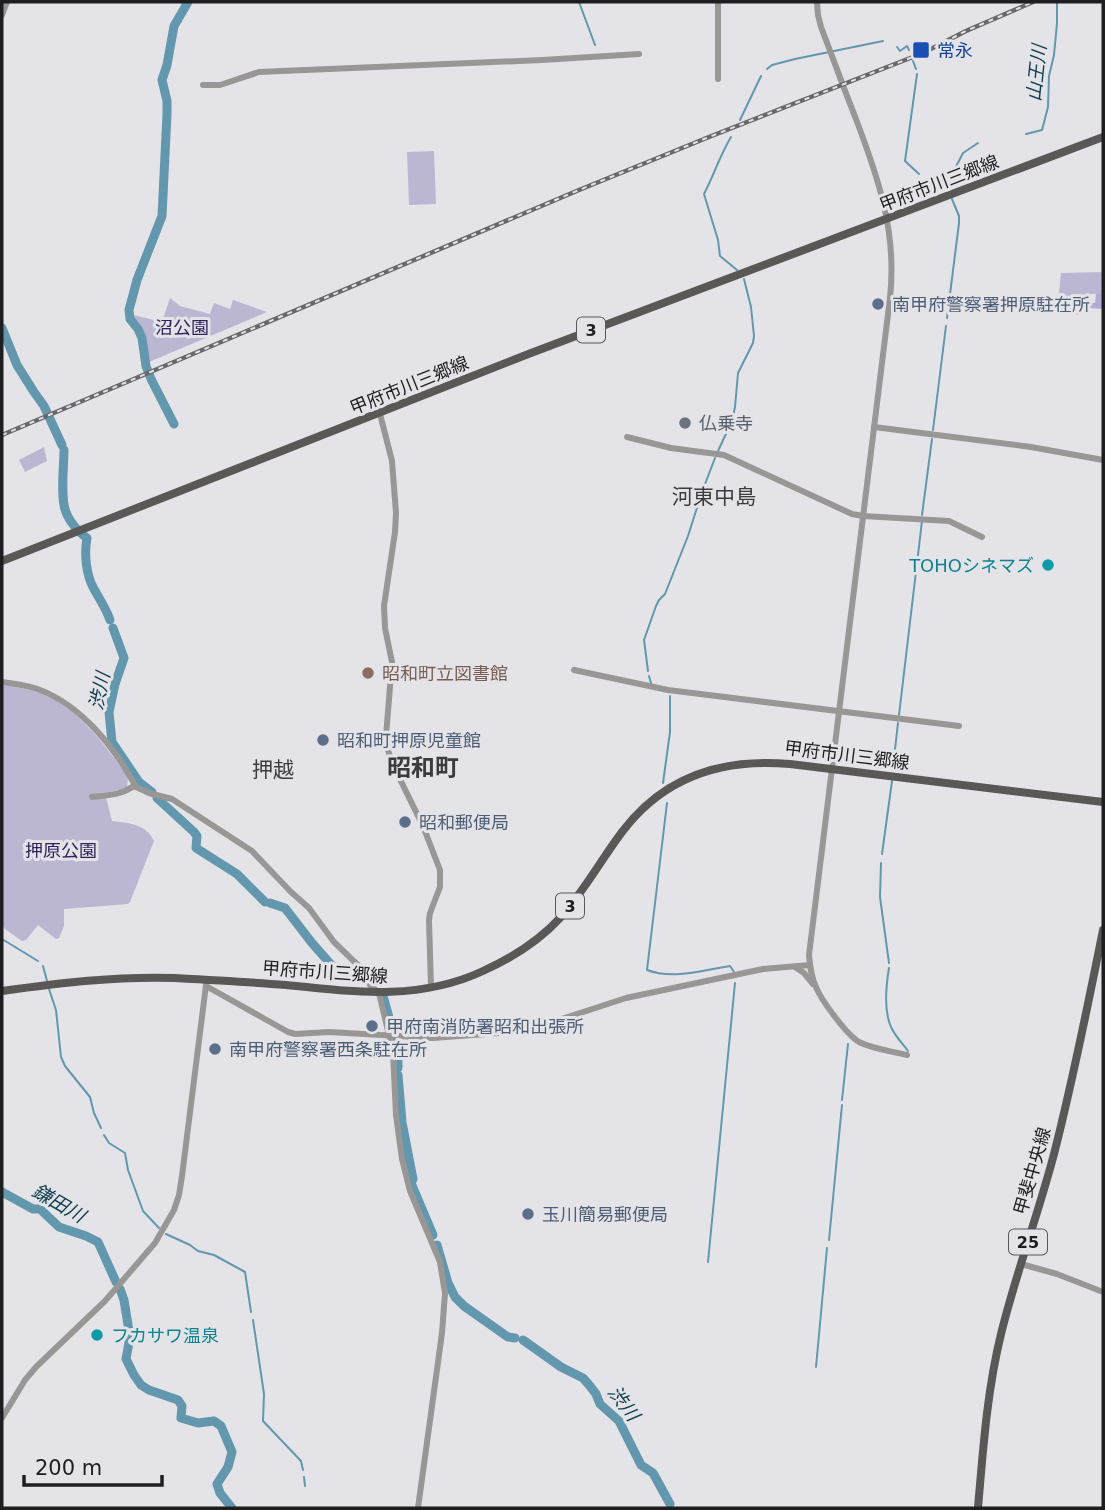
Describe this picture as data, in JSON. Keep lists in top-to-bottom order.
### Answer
{
  "streets": {
    "main road": [
      "甲府市川三郷線",
      "3",
      "甲斐中央線",
      "25"
    ]
  },
  "districts": ["河東中島", "昭和町", "押越"],
  "water": ["山王川", "渋川", "鎌田川"],
  "parks": ["沼公園", "押原公園"],
  "places": {
    "transit": ["常永"],
    "other": [
      "南甲府警察署押原駐在所",
      "仏乗寺",
      "TOHOシネマズ",
      "昭和町立図書館",
      "昭和町押原児童館",
      "昭和郵便局",
      "甲府南消防署昭和出張所",
      "南甲府警察署西条駐在所",
      "玉川簡易郵便局",
      "フカサワ温泉"
    ]
  },
  "scale_bar": "200 m"
}
